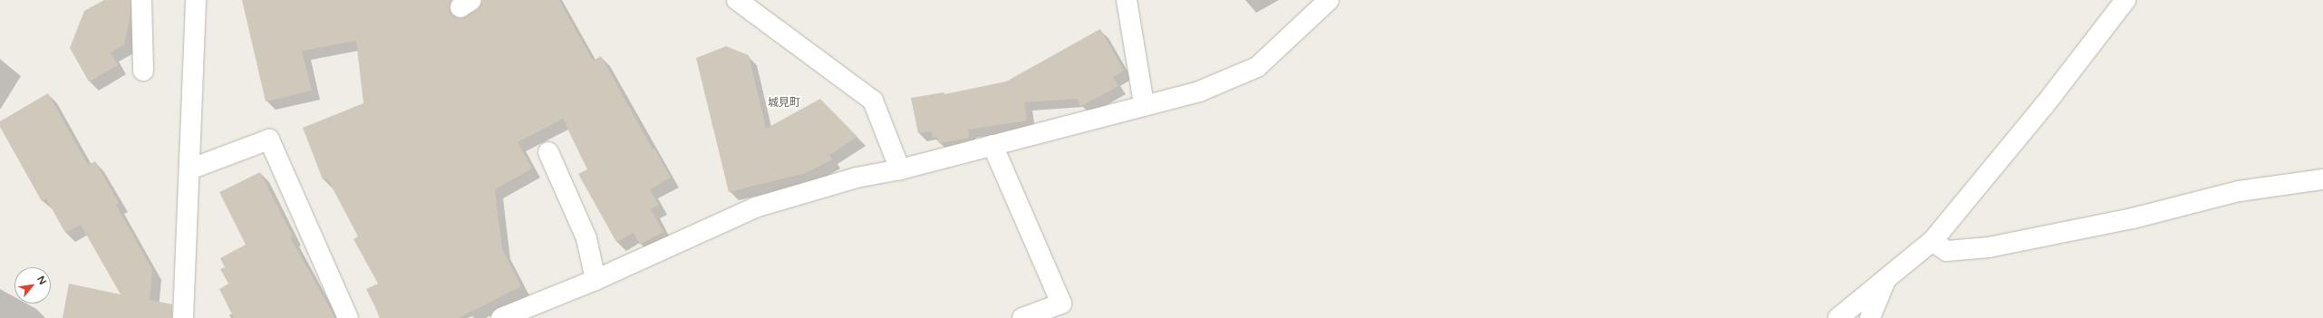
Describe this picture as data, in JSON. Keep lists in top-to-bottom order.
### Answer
{
  "districts": ["城見町"],
  "north": "top right"
}
